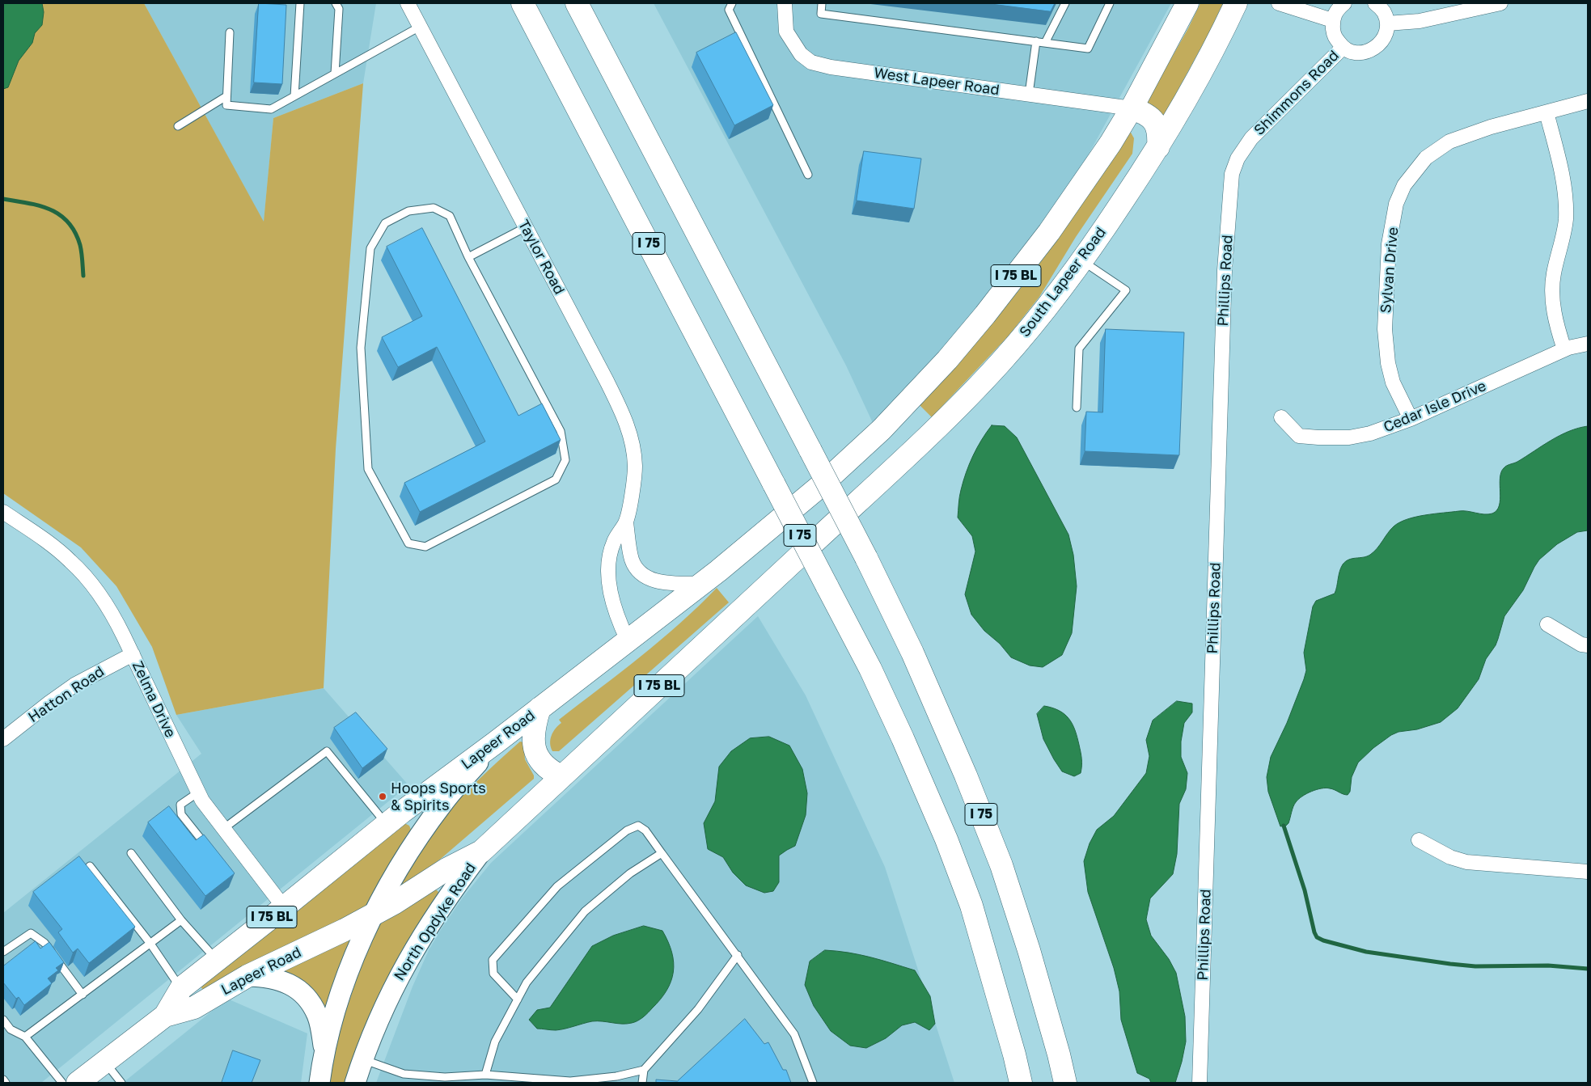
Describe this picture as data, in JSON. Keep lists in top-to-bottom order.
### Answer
{
  "streets": {
    "main road": [
      "I 75",
      "I 75 BL",
      "South Lapeer Road",
      "Lapeer Road",
      "North Opdyke Road"
    ],
    "street": [
      "West Lapeer Road",
      "Shimmons Road",
      "Taylor Road",
      "Sylvan Drive",
      "Phillips Road",
      "Cedar Isle Drive",
      "Hatton Road",
      "Zelma Drive"
    ]
  },
  "crossings": [
    ["West Lapeer Road", "I 75 BL"],
    ["West Lapeer Road", "Lapeer Road"],
    ["Shimmons Road", "Phillips Road"],
    ["Taylor Road", "Lapeer Road"],
    ["Sylvan Drive", "Cedar Isle Drive"],
    ["I 75 BL", "Lapeer Road"],
    ["South Lapeer Road", "Lapeer Road"],
    ["Hatton Road", "Zelma Drive"],
    ["Zelma Drive", "Lapeer Road"],
    ["Lapeer Road", "North Opdyke Road"]
  ],
  "places": ["Hoops Sports & Spirits"]
}
